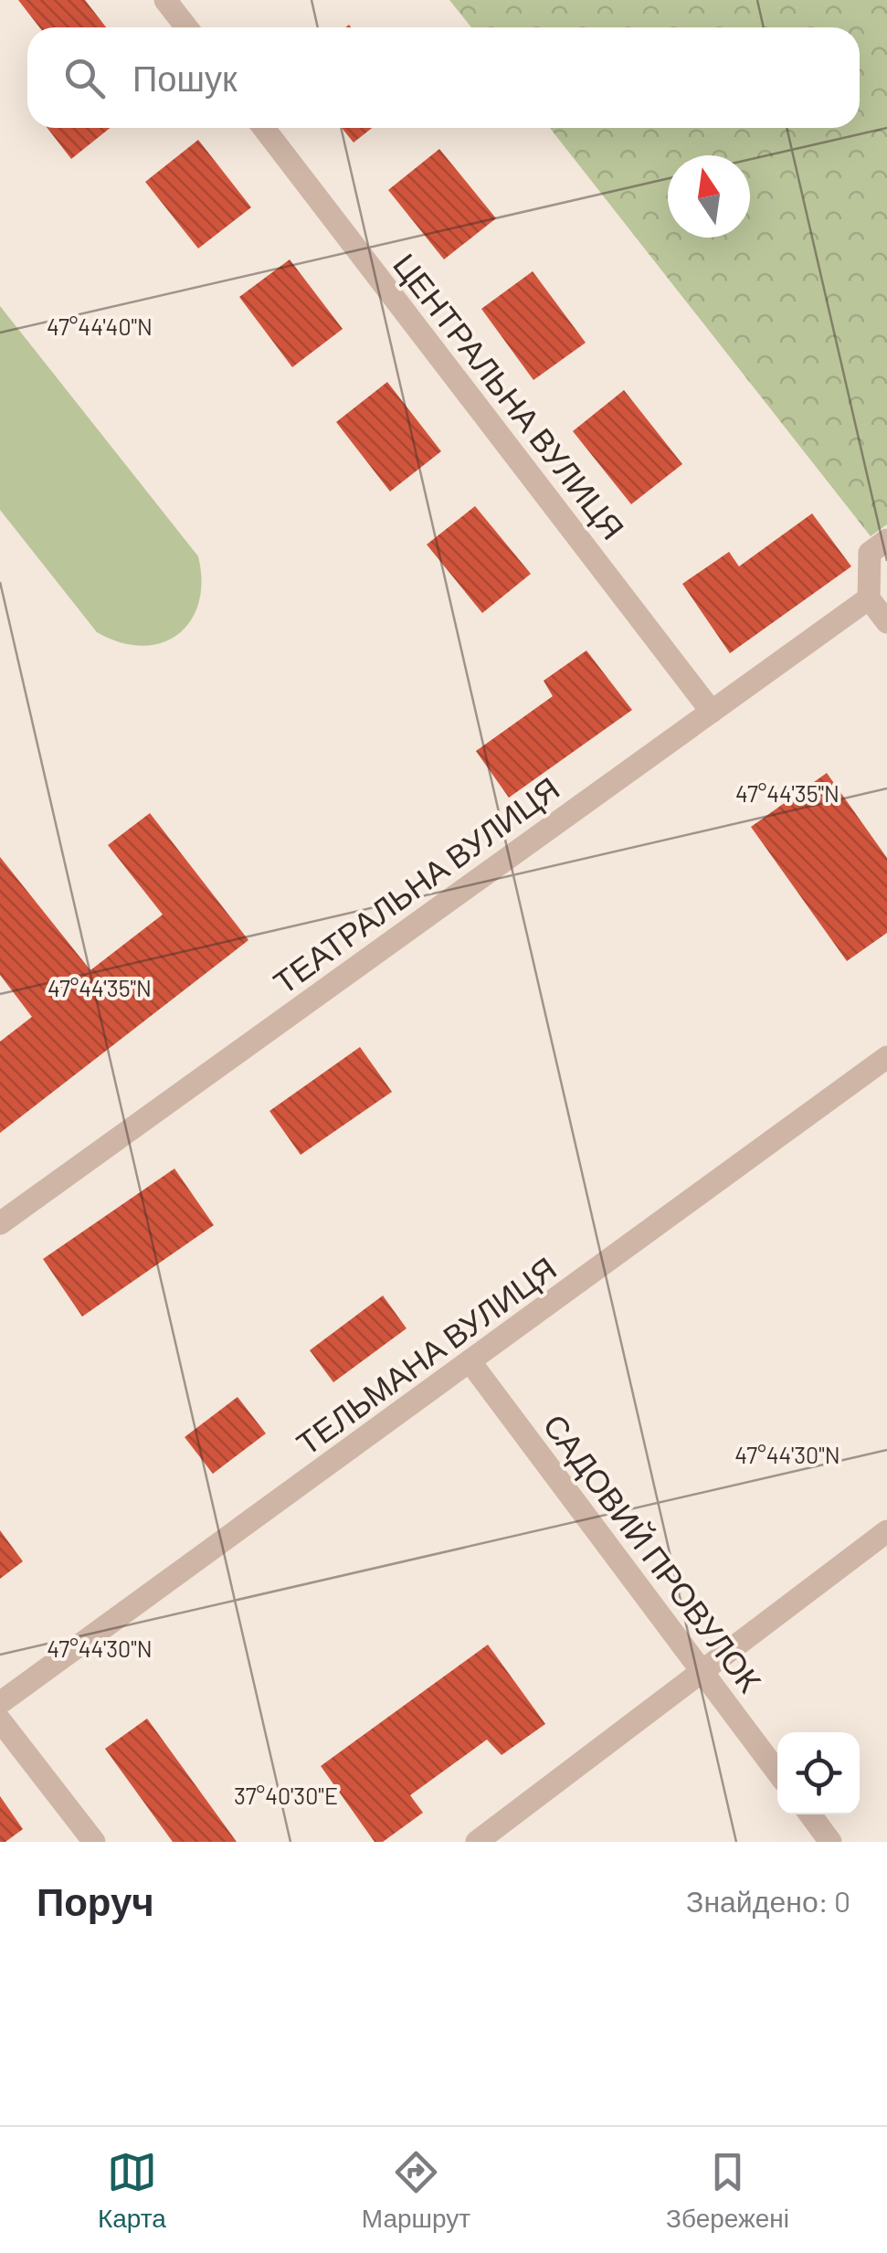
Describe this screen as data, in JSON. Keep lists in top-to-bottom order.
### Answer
{
  "streets": {
    "street": [
      "ЦЕНТРАЛЬНА ВУЛИЦЯ",
      "ТЕАТРАЛЬНА ВУЛИЦЯ",
      "ТЕЛЬМАНА ВУЛИЦЯ",
      "САДОВИЙ ПРОВУЛОК"
    ]
  },
  "crossings": [
    ["ЦЕНТРАЛЬНА ВУЛИЦЯ", "ТЕАТРАЛЬНА ВУЛИЦЯ"],
    ["ТЕЛЬМАНА ВУЛИЦЯ", "САДОВИЙ ПРОВУЛОК"]
  ],
  "north": "top",
  "page": {
    "search": "Пошук",
    "heading": ["Поруч", "Знайдено: 0"],
    "nav": ["Карта", "Маршрут", "Збережені"]
  },
  "coordinates": [
    "47°44'40\"N",
    "47°44'35\"N",
    "47°44'30\"N",
    "37°40'30\"E"
  ]
}
